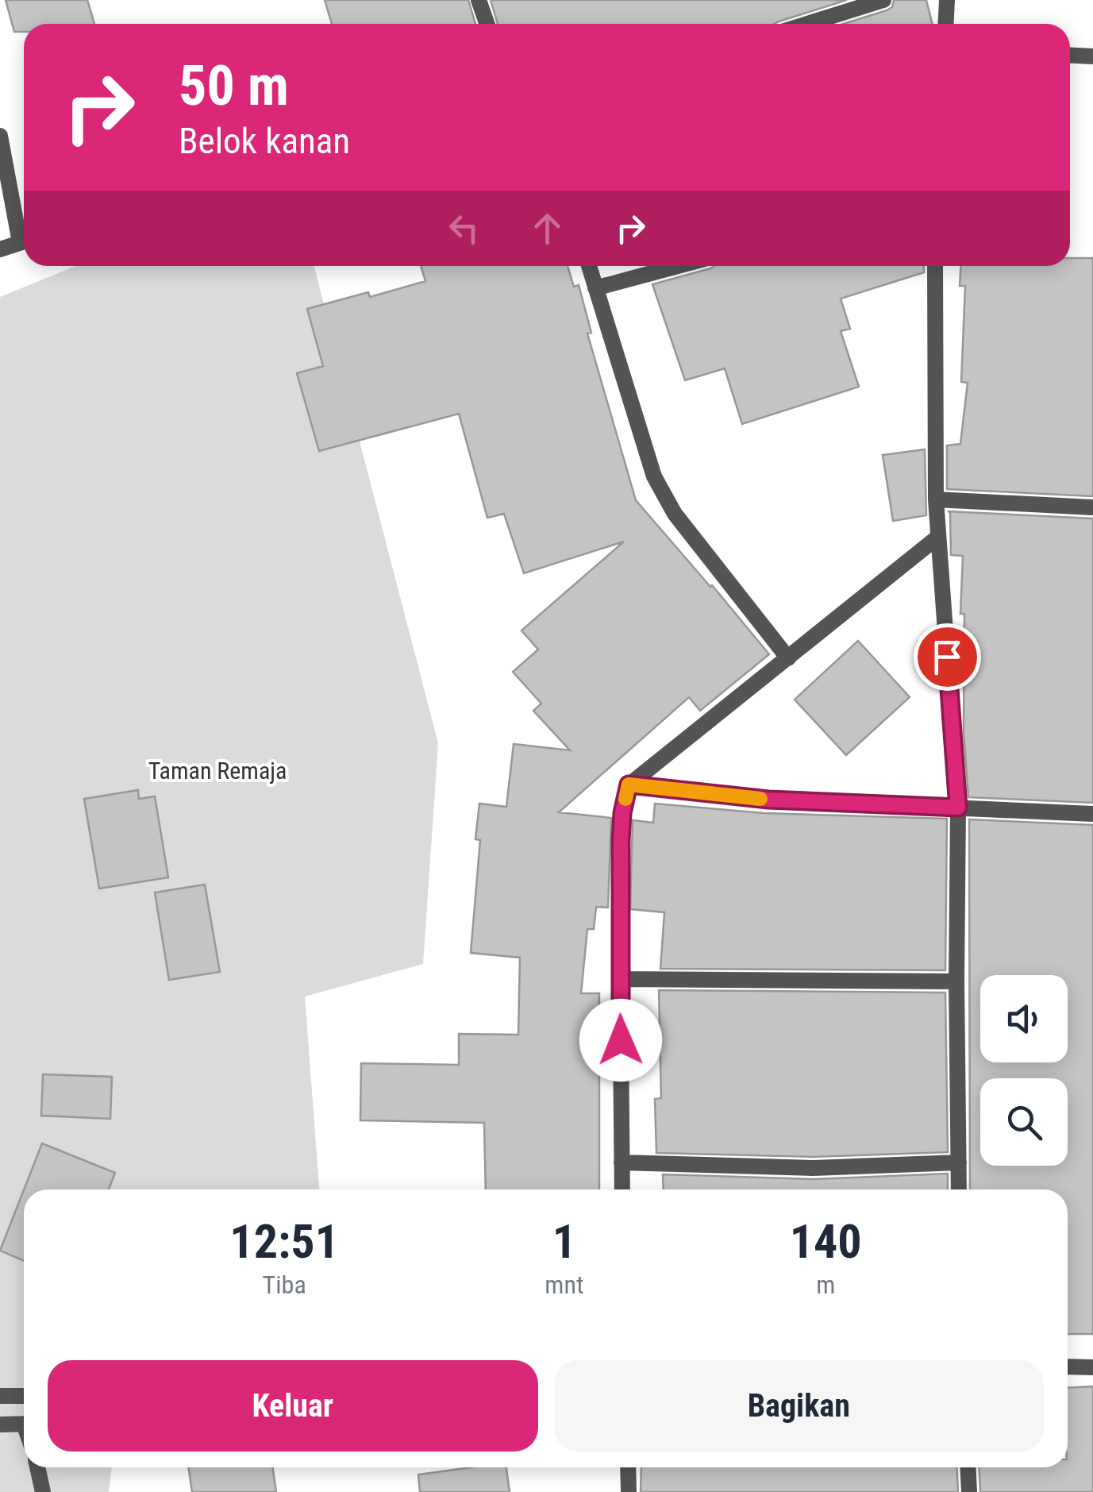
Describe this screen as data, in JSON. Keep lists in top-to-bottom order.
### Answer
{
  "parks": ["Taman Remaja"],
  "page": {
    "turn": ["50 m", "Belok kanan"],
    "eta": [
      "12:51",
      "Tiba",
      "1",
      "mnt",
      "140",
      "m"
    ],
    "buttons": ["Keluar", "Bagikan"]
  }
}
